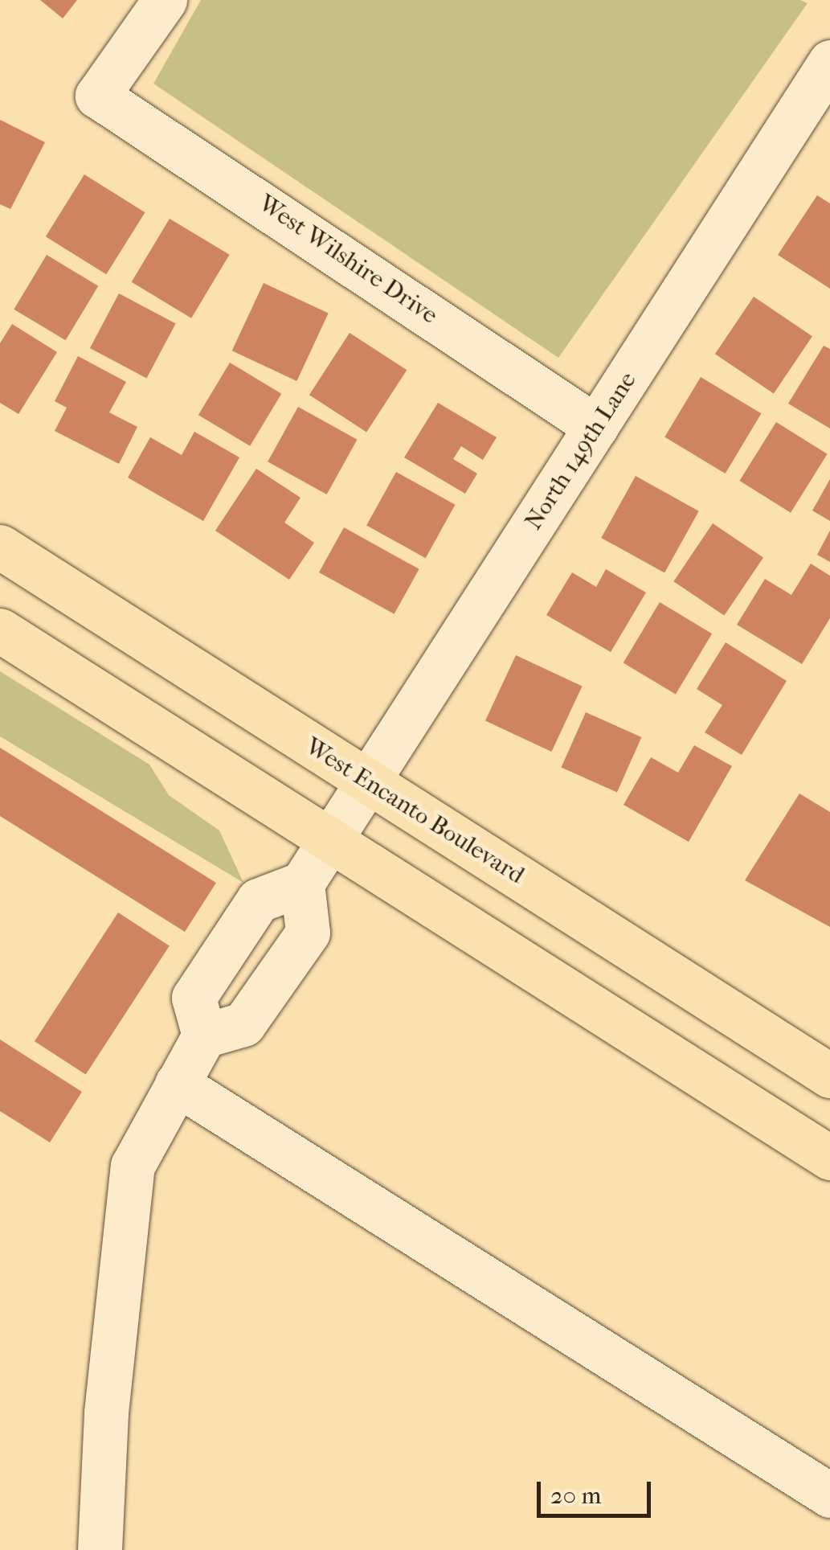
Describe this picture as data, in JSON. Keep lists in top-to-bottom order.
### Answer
{
  "streets": {
    "main road": ["West Encanto Boulevard"],
    "street": ["West Wilshire Drive", "North 149th Lane"]
  },
  "crossings": [
    ["West Wilshire Drive", "North 149th Lane"],
    ["North 149th Lane", "West Encanto Boulevard"]
  ],
  "scale_bar": "20 m"
}
